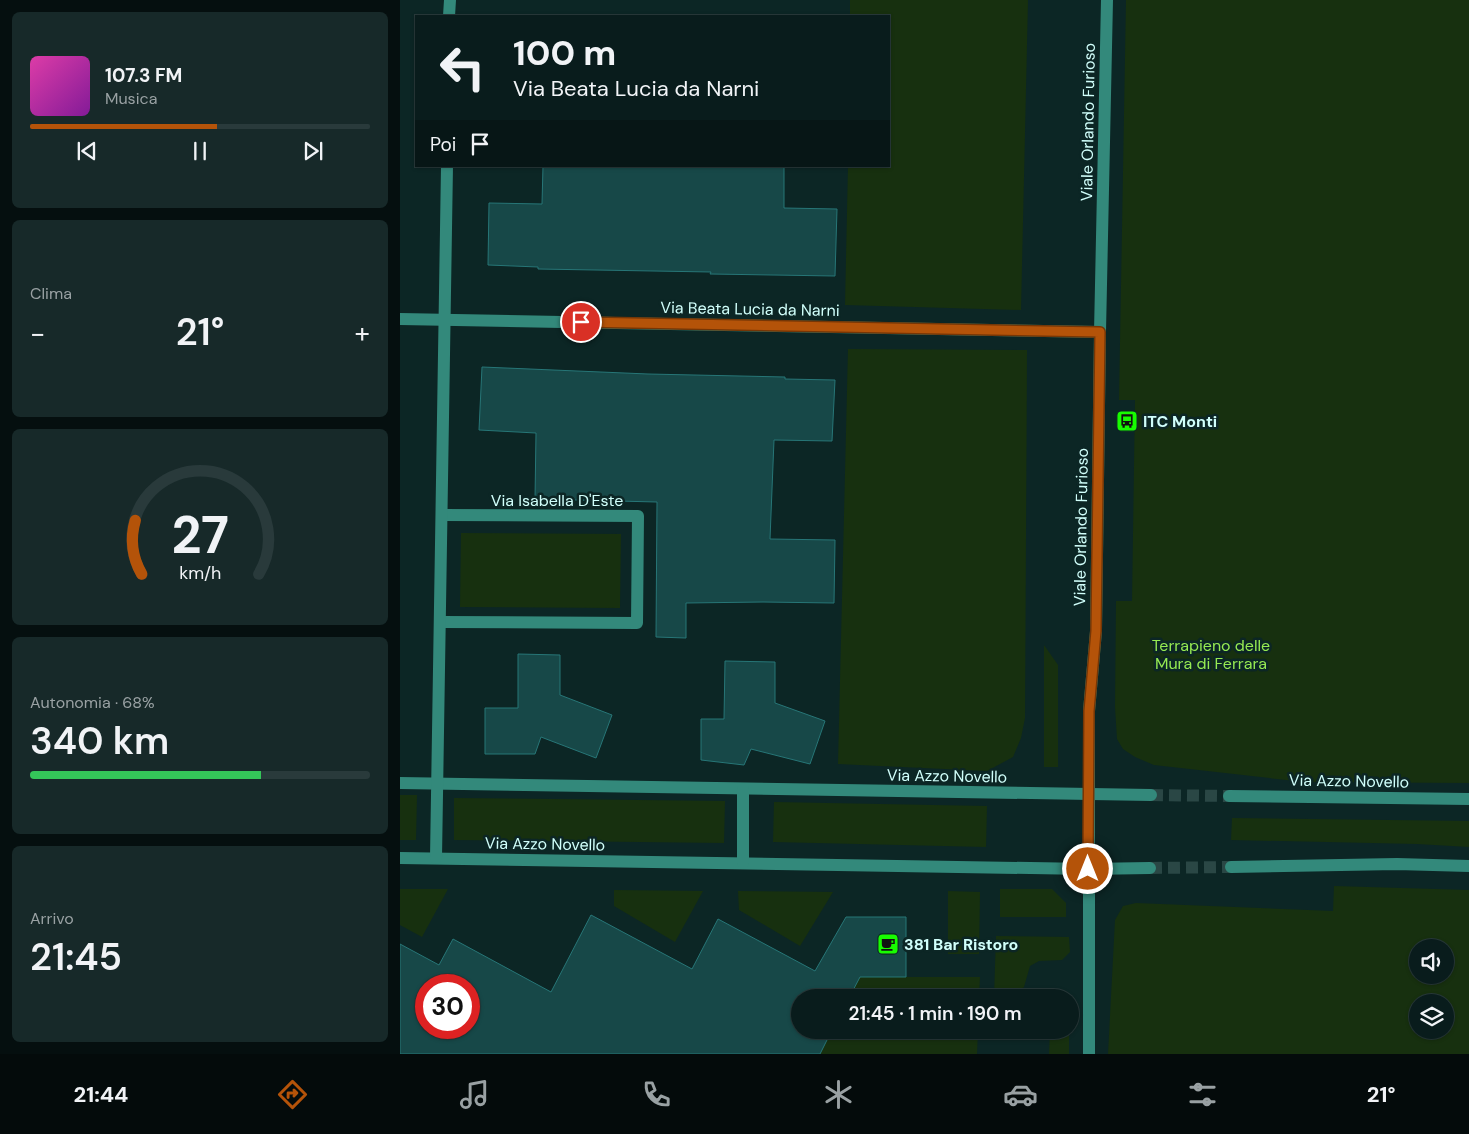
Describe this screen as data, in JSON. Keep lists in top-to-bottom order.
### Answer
{
  "streets": {
    "street": [
      "Viale Orlando Furioso",
      "Via Beata Lucia da Narni",
      "Via Isabella D'Este",
      "Via Azzo Novello"
    ]
  },
  "crossings": [
    ["Viale Orlando Furioso", "Via Beata Lucia da Narni"],
    ["Viale Orlando Furioso", "Via Azzo Novello"]
  ],
  "parks": ["Terrapieno delle Mura di Ferrara"],
  "places": {
    "bus stop": ["ITC Monti"],
    "cafe": ["381 Bar Ristoro"]
  },
  "page": {
    "turn": ["100 m", "Via Beata Lucia da Narni"],
    "song": ["107.3 FM", "Musica"],
    "then": "Poi",
    "tile": [
      "Clima",
      ["Autonomia · 68%", "340 km"],
      ["Arrivo", "21:45"]
    ],
    "heat": ["−", "21°", "+"],
    "limit": "30",
    "trip": "21:45 · 1 min · 190 m",
    "tabs": ["21:44", "21°"],
    "gauge": ["27", "km/h"]
  }
}
